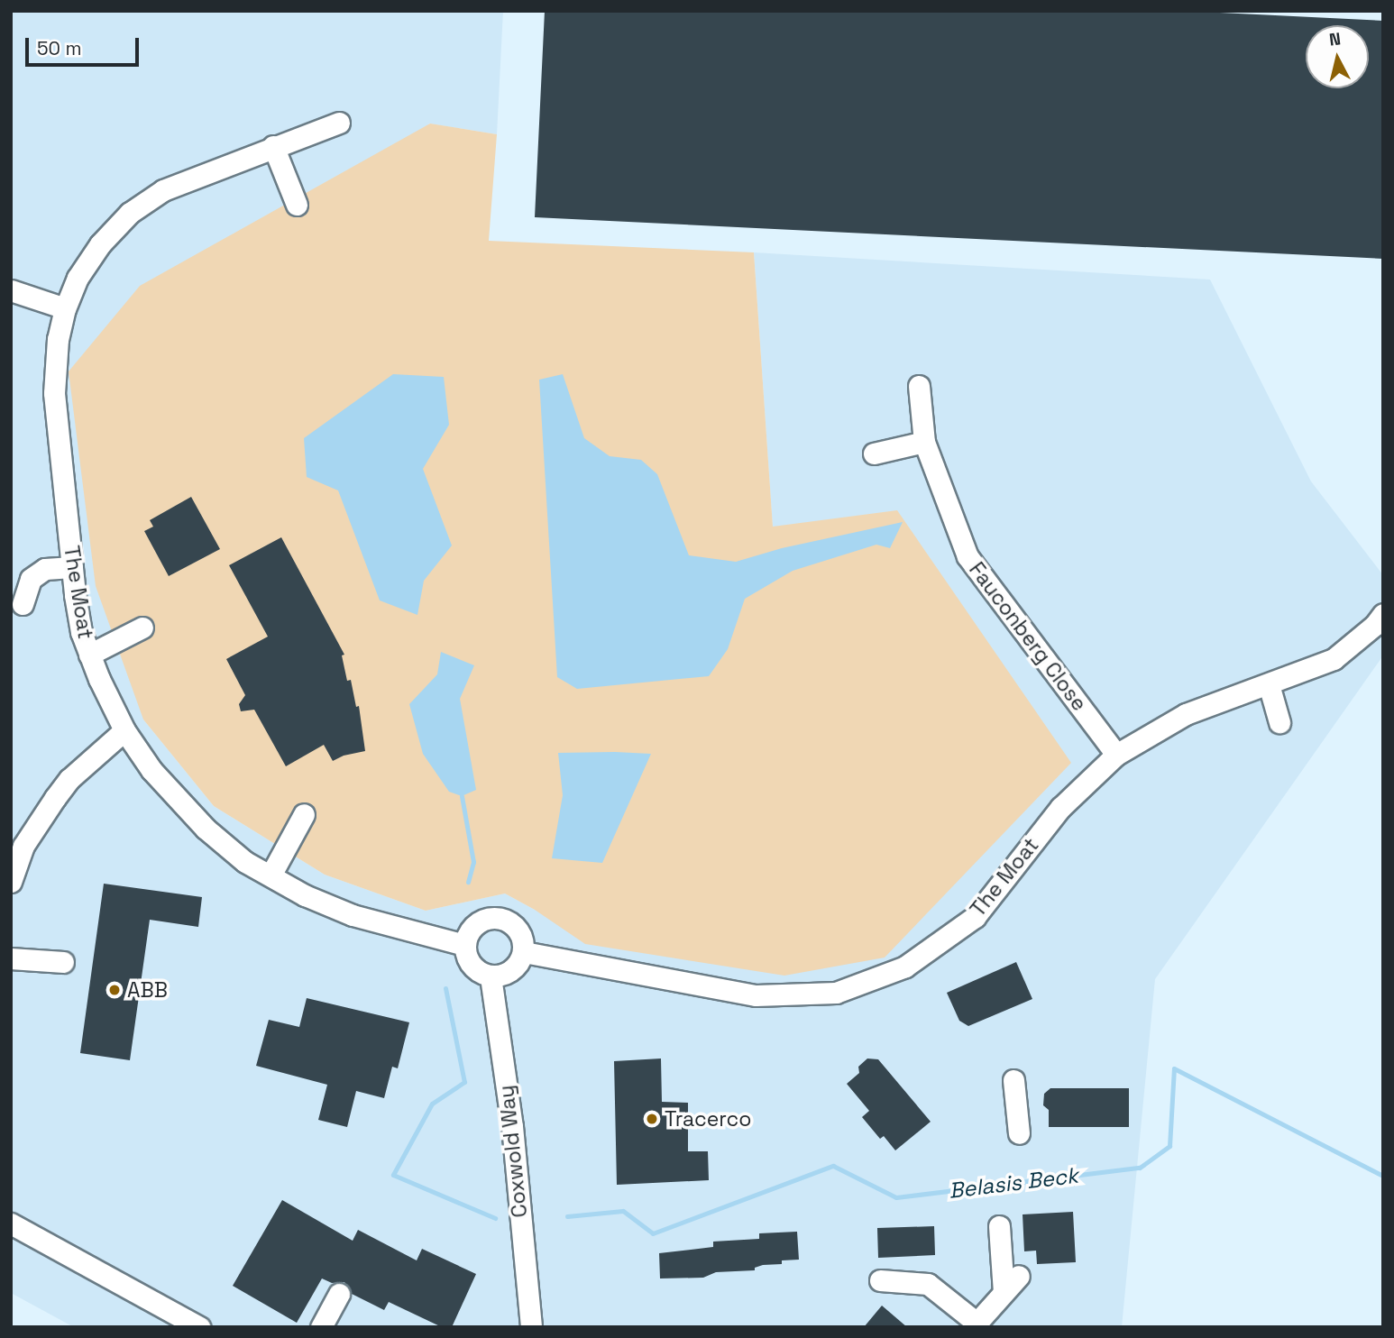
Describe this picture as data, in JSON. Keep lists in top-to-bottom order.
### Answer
{
  "streets": {
    "street": ["The Moat", "Fauconberg Close", "Coxwold Way"]
  },
  "crossings": [
    ["The Moat", "Fauconberg Close"],
    ["The Moat", "Coxwold Way"]
  ],
  "water": ["Belasis Beck"],
  "places": ["ABB", "Tracerco"],
  "scale_bar": "50 m",
  "north": "top"
}
